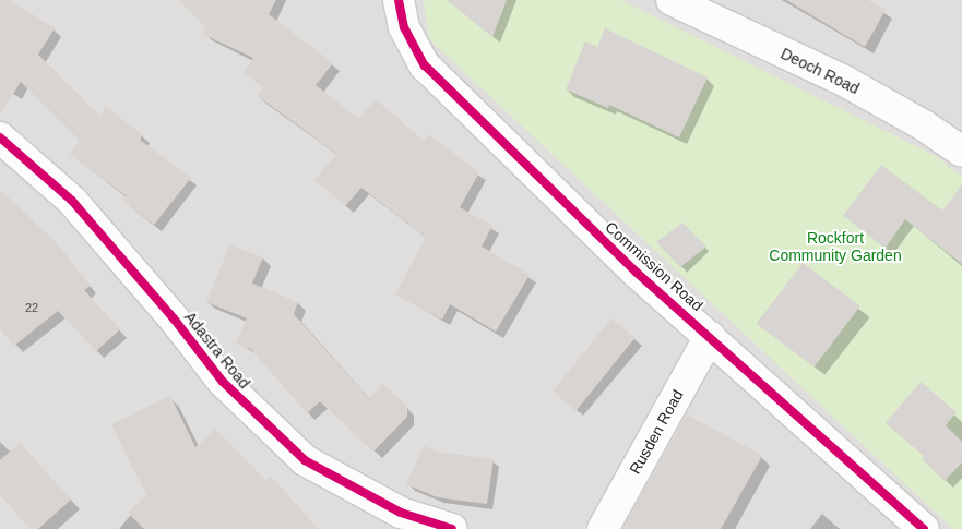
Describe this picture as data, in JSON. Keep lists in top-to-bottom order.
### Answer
{
  "streets": {
    "street": [
      "Deoch Road",
      "Commission Road",
      "Adastra Road",
      "Rusden Road"
    ]
  },
  "crossings": [
    ["Commission Road", "Rusden Road"]
  ],
  "parks": ["Rockfort Community Garden"],
  "house_numbers": ["22"]
}
